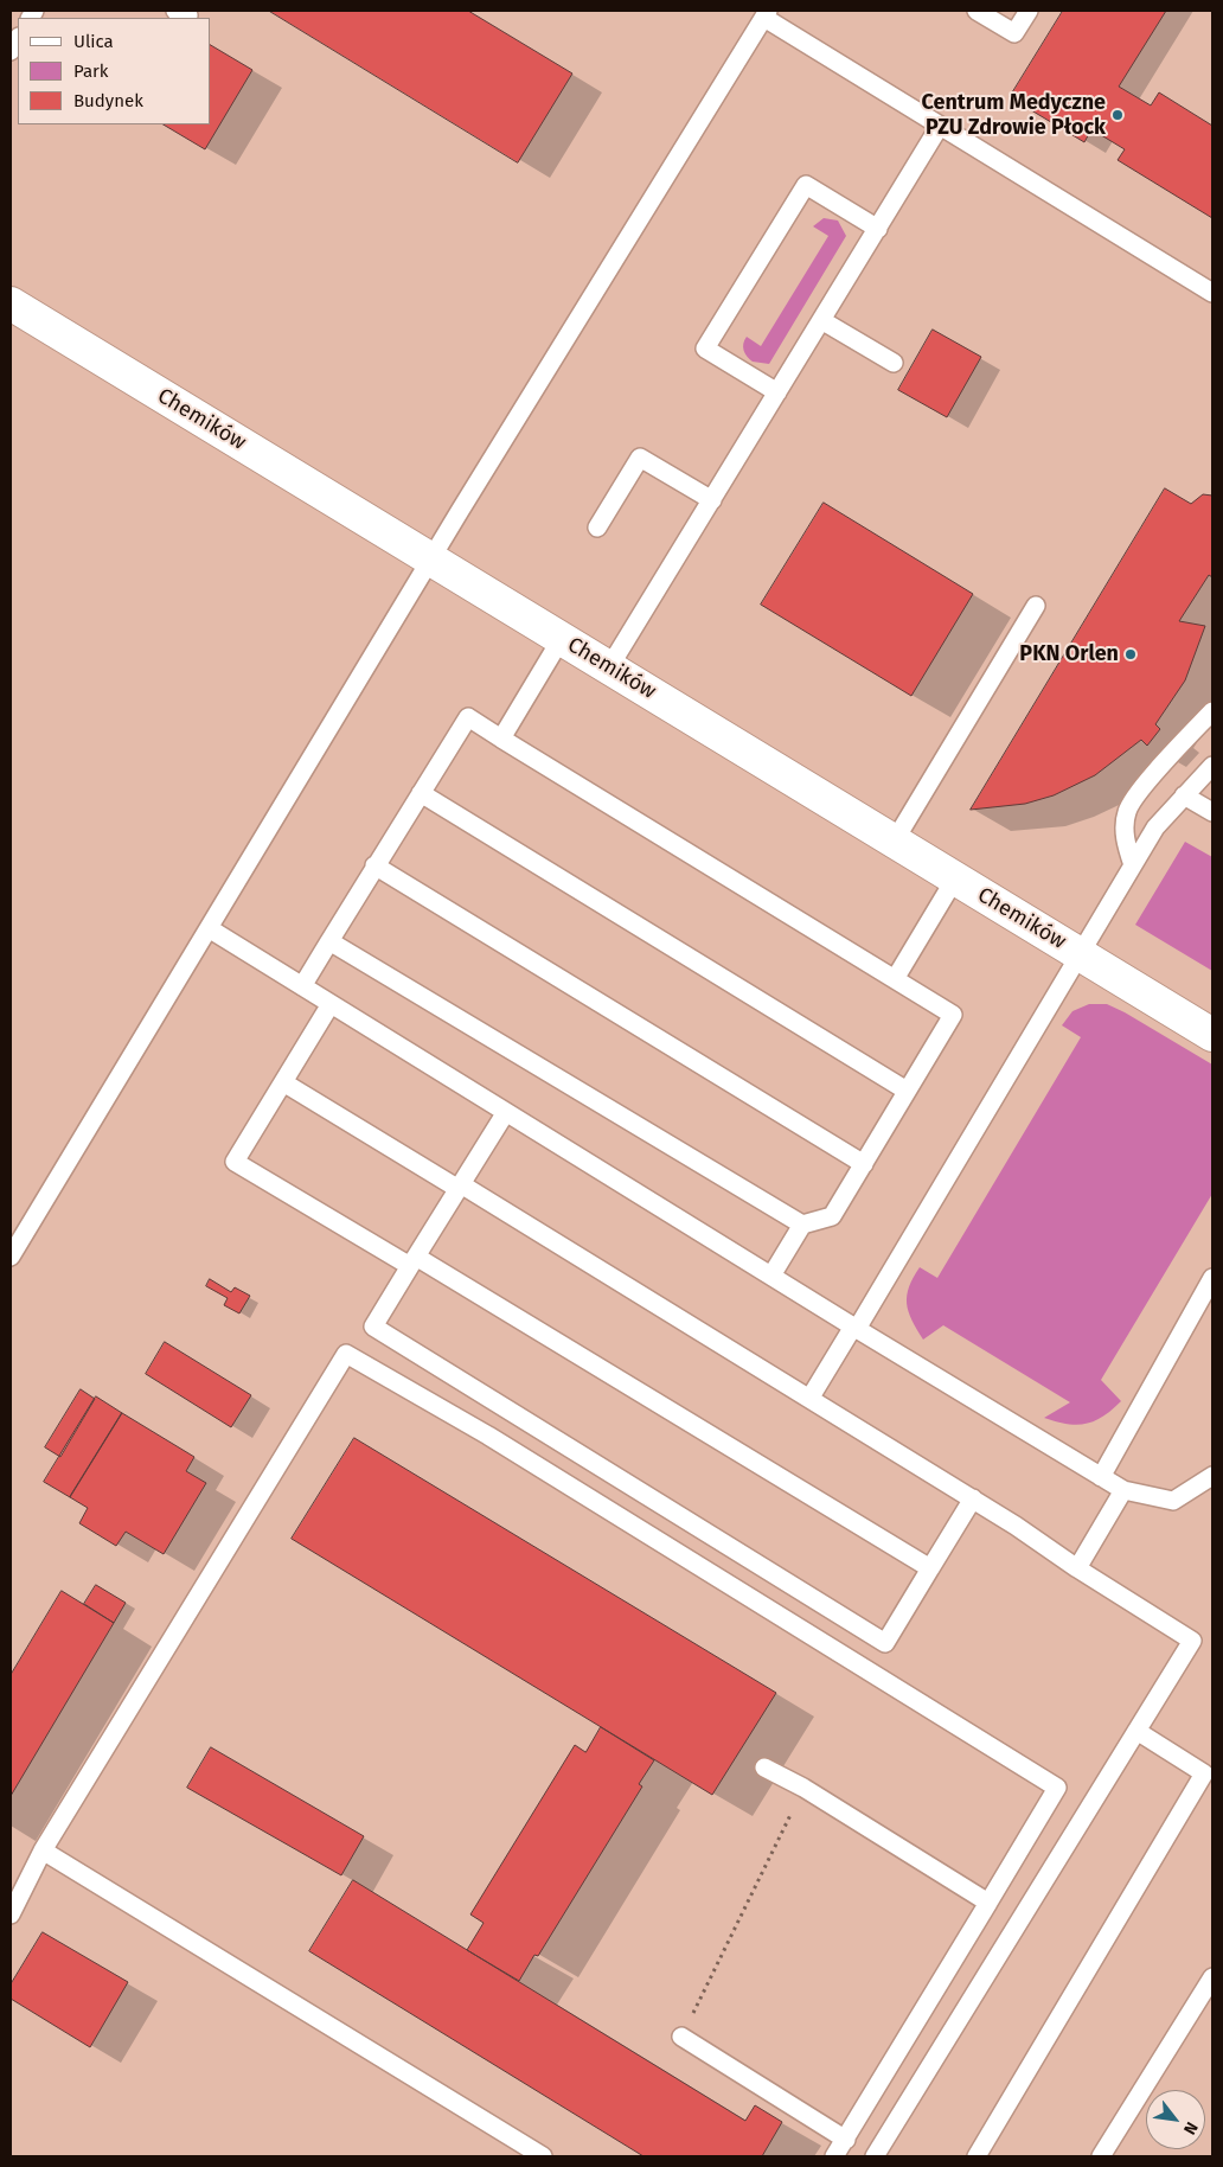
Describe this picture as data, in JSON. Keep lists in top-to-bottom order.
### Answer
{
  "streets": {
    "street": ["Chemików"]
  },
  "places": ["Centrum Medyczne PZU Zdrowie Płock", "PKN Orlen"],
  "legend": ["Ulica", "Park", "Budynek"],
  "north": "bottom right"
}
